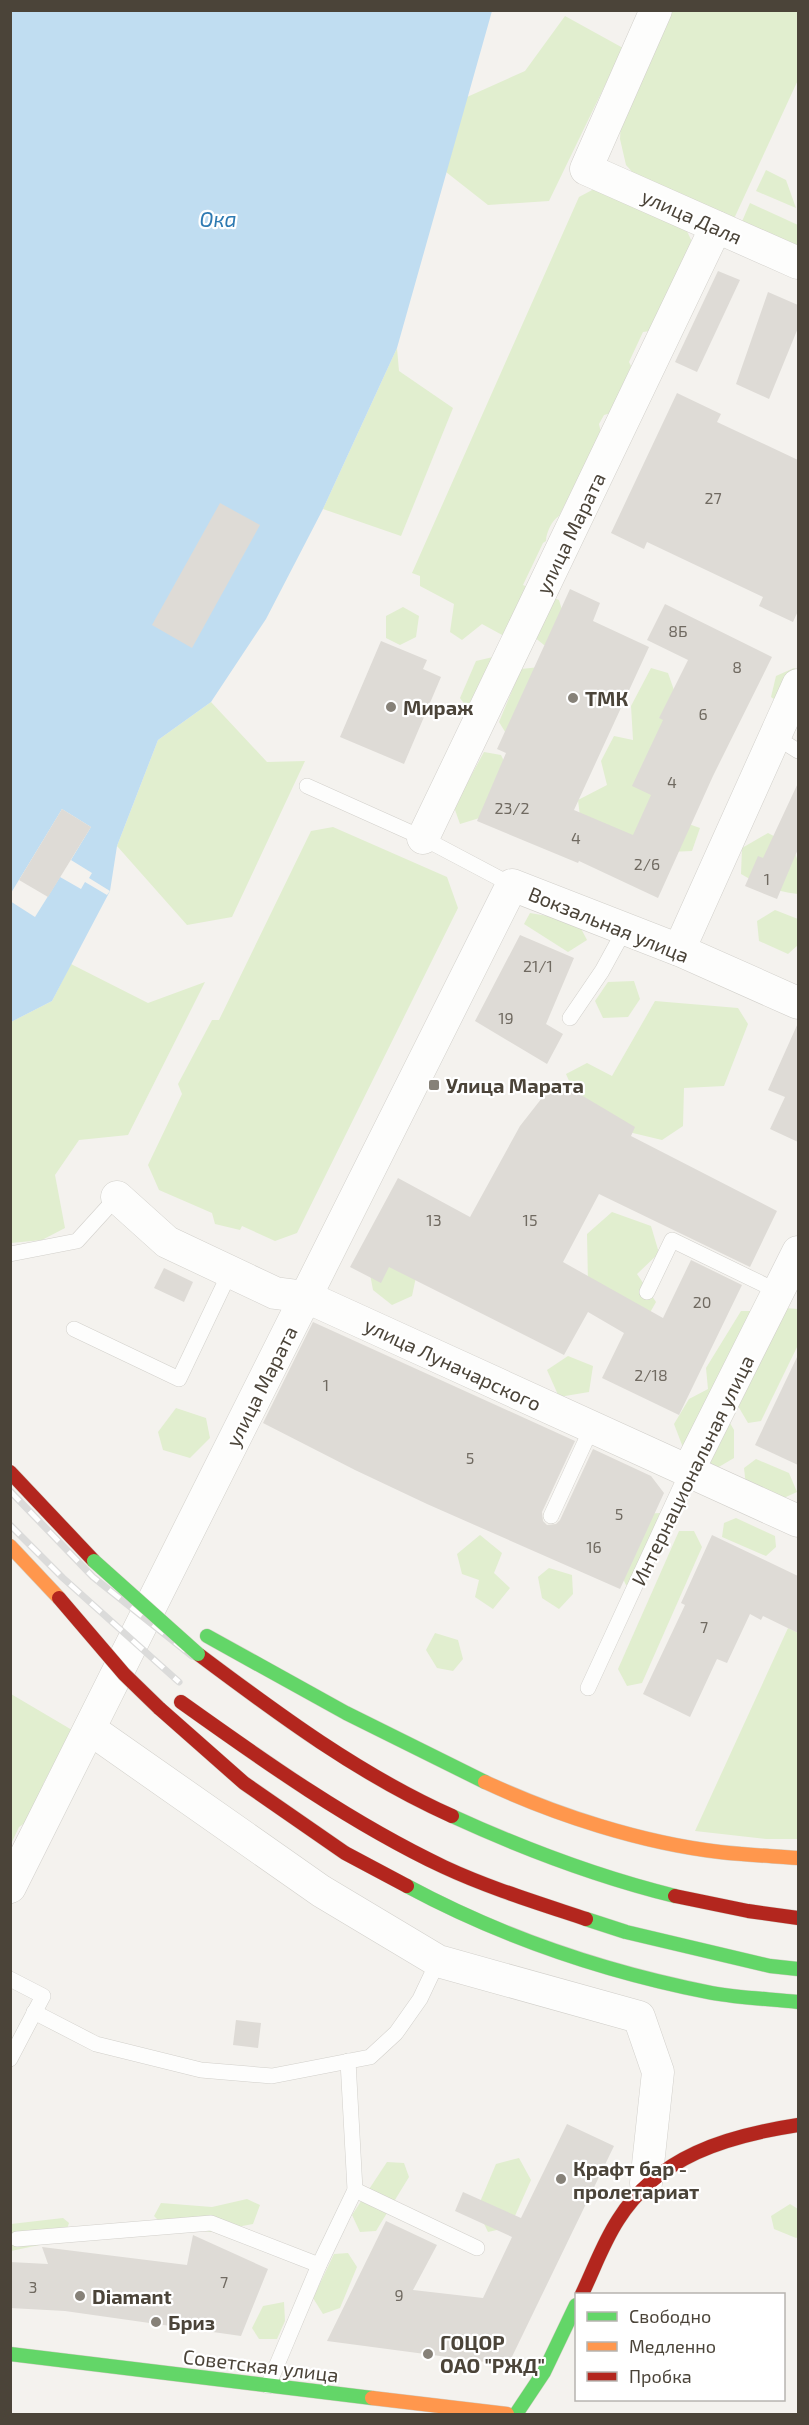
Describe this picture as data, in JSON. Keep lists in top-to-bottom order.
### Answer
{
  "streets": {
    "main road": ["Советская улица"],
    "street": [
      "улица Даля",
      "улица Марата",
      "Вокзальная улица",
      "улица Луначарского",
      "Интернациональная улица"
    ]
  },
  "crossings": [
    ["улица Даля", "улица Марата"],
    ["улица Марата", "Вокзальная улица"],
    ["улица Марата", "улица Луначарского"],
    ["улица Луначарского", "Интернациональная улица"]
  ],
  "water": ["Ока"],
  "places": {
    "other": [
      "ТМК",
      "Мираж",
      "Крафт бар - пролетариат",
      "Diamant",
      "Бриз",
      "ГОЦОР ОАО \"РЖД\""
    ],
    "transit": ["Улица Марата"]
  },
  "house_numbers": [
    "27",
    "8Б",
    "8",
    "6",
    "4",
    "23/2",
    "4",
    "2/6",
    "1",
    "21/1",
    "19",
    "13",
    "15",
    "20",
    "2/18",
    "1",
    "5",
    "5",
    "16",
    "7",
    "7",
    "3",
    "9"
  ],
  "legend": ["Свободно", "Медленно", "Пробка"]
}
